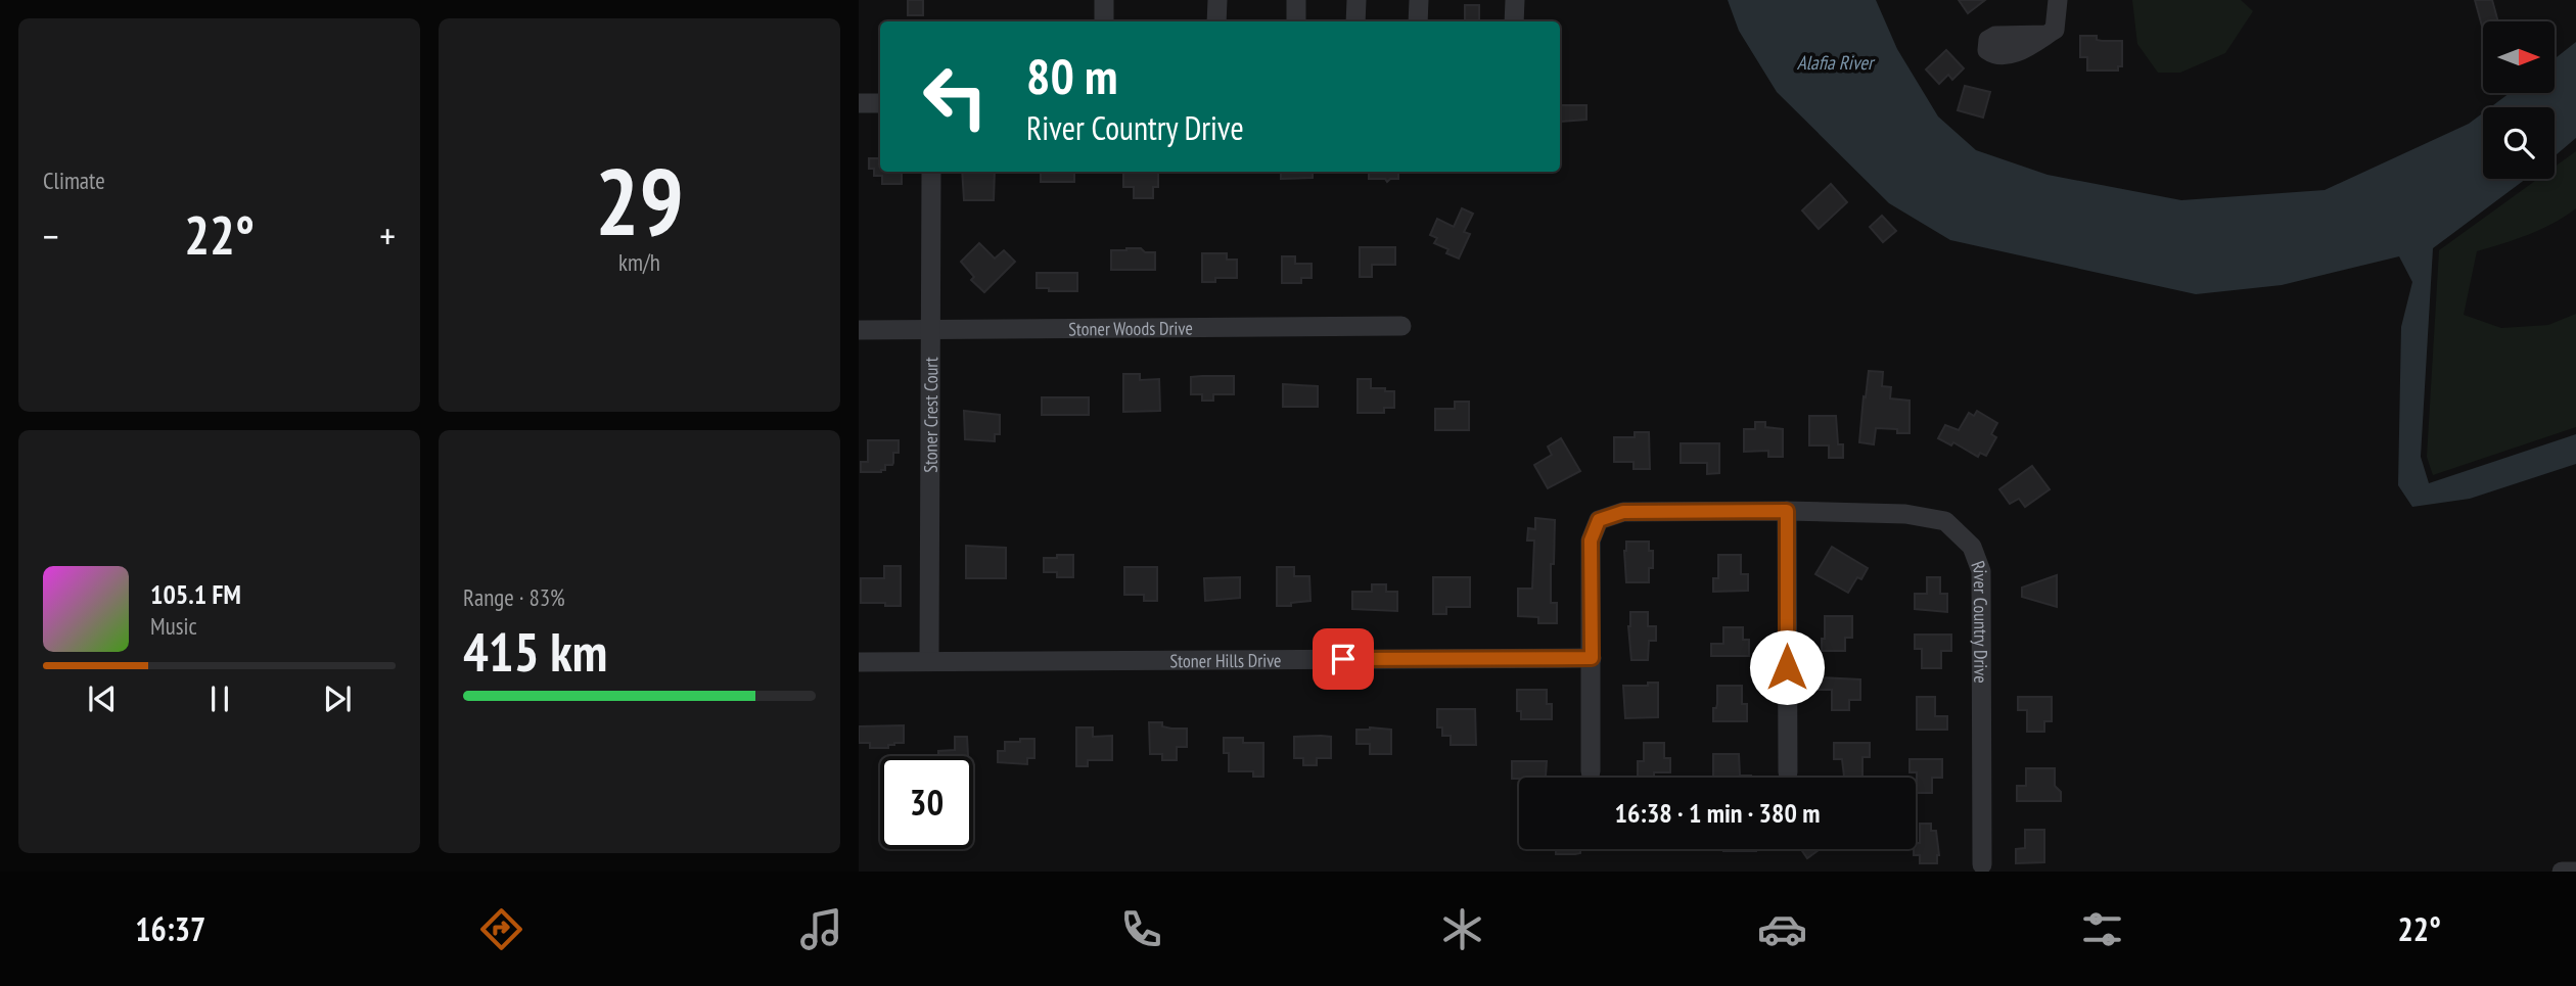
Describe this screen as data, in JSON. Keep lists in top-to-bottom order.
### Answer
{
  "streets": {
    "street": [
      "Stoner Woods Drive",
      "Stoner Crest Court",
      "River Country Drive",
      "Stoner Hills Drive"
    ]
  },
  "crossings": [
    ["Stoner Woods Drive", "Stoner Crest Court"],
    ["Stoner Crest Court", "Stoner Hills Drive"],
    ["River Country Drive", "Stoner Hills Drive"]
  ],
  "water": ["Alafia River"],
  "north": "right",
  "page": {
    "tile": [
      "Climate",
      ["29", "km/h"],
      ["Range · 83%", "415 km"]
    ],
    "turn": ["80 m", "River Country Drive"],
    "heat": ["−", "22°", "+"],
    "song": ["105.1 FM", "Music"],
    "limit": "30",
    "trip": "16:38 · 1 min · 380 m",
    "tabs": ["16:37", "22°"]
  }
}
